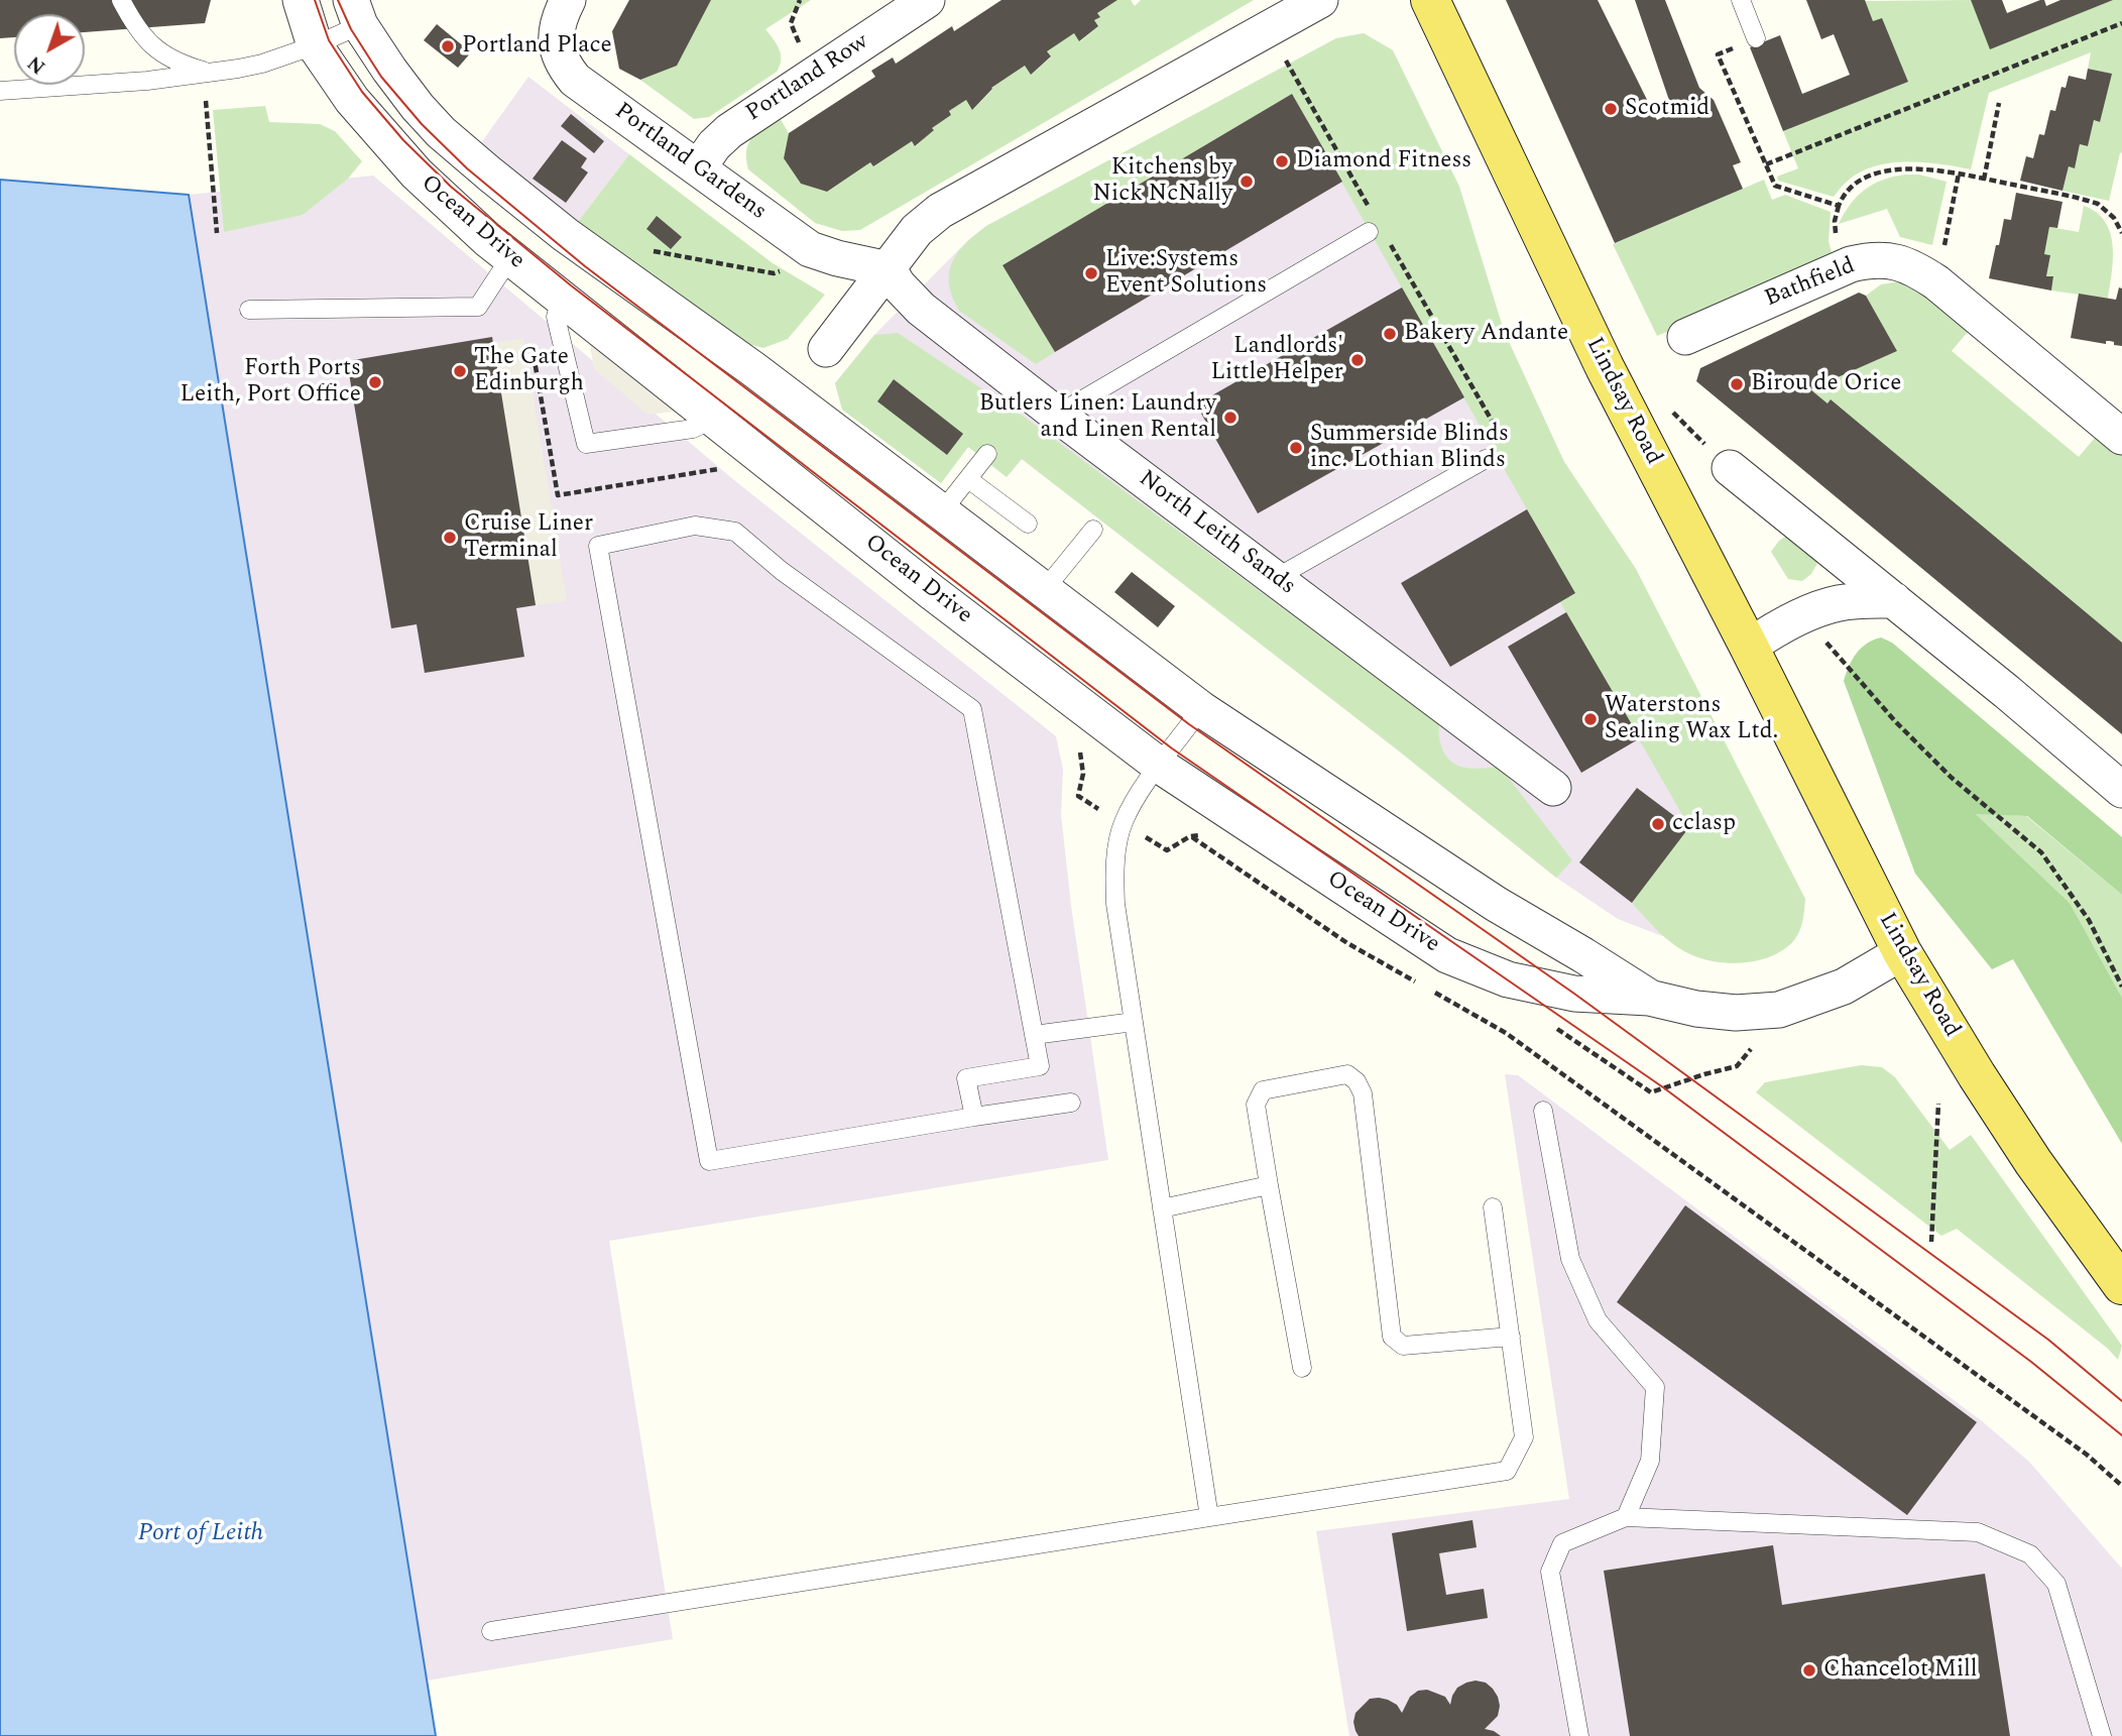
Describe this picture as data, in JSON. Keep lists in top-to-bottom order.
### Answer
{
  "streets": {
    "main road": ["Lindsay Road"],
    "street": [
      "Portland Row",
      "Portland Gardens",
      "Ocean Drive",
      "Bathfield",
      "North Leith Sands"
    ]
  },
  "crossings": [
    ["Portland Row", "Portland Gardens"],
    ["Portland Gardens", "North Leith Sands"],
    ["Ocean Drive", "Lindsay Road"]
  ],
  "water": ["Port of Leith"],
  "places": [
    "Portland Place",
    "Scotmid",
    "Diamond Fitness",
    "Kitchens by Nick NcNally",
    "Live:Systems Event Solutions",
    "Bakery Andante",
    "Landlords' Little Helper",
    "The Gate Edinburgh",
    "Forth Ports Leith, Port Office",
    "Birou de Orice",
    "Butlers Linen: Laundry and Linen Rental",
    "Summerside Blinds inc. Lothian Blinds",
    "Cruise Liner Terminal",
    "Waterstons Sealing Wax Ltd.",
    "cclasp",
    "Chancelot Mill"
  ],
  "north": "bottom left"
}
